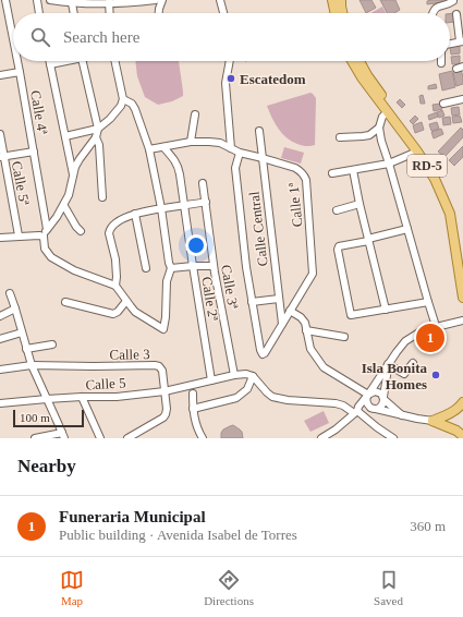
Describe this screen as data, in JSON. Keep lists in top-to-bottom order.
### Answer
{
  "streets": {
    "main road": ["RD-5"],
    "street": [
      "Calle 4ª",
      "Calle 5ª",
      "Calle 1ª",
      "Calle Central",
      "Calle 3ª",
      "Calle 2ª",
      "Calle 3",
      "Calle 5"
    ]
  },
  "crossings": [
    ["Calle 1ª", "Calle Central"],
    ["Calle 1ª", "Calle 2ª"],
    ["Calle 3ª", "Calle 5"],
    ["Calle 2ª", "Calle 5"],
    ["Calle 3", "Calle 5"]
  ],
  "places": ["Escatedom", "Isla Bonita Homes"],
  "scale_bar": "100 m",
  "page": {
    "search": "Search here",
    "pins": "1",
    "scale": "100 m",
    "heading": "Nearby",
    "list": [
      {
        "mark": "1",
        "name": "Funeraria Municipal",
        "note": "Public building · Avenida Isabel de Torres",
        "value": "360 m"
      }
    ],
    "nav": ["Map", "Directions", "Saved"]
  }
}
